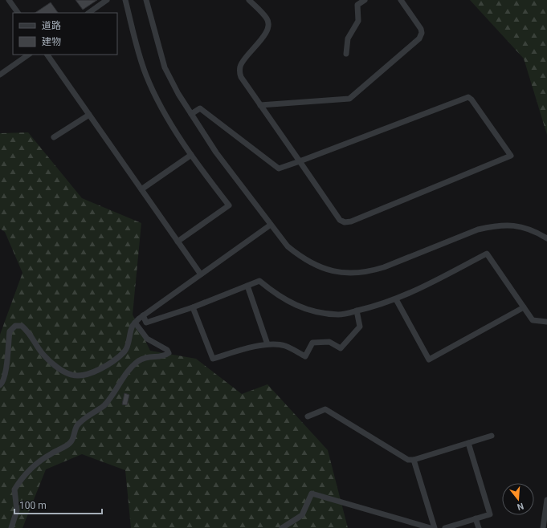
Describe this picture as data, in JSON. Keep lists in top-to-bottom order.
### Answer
{
  "legend": ["道路", "建物"],
  "scale_bar": "100 m",
  "north": "bottom"
}
